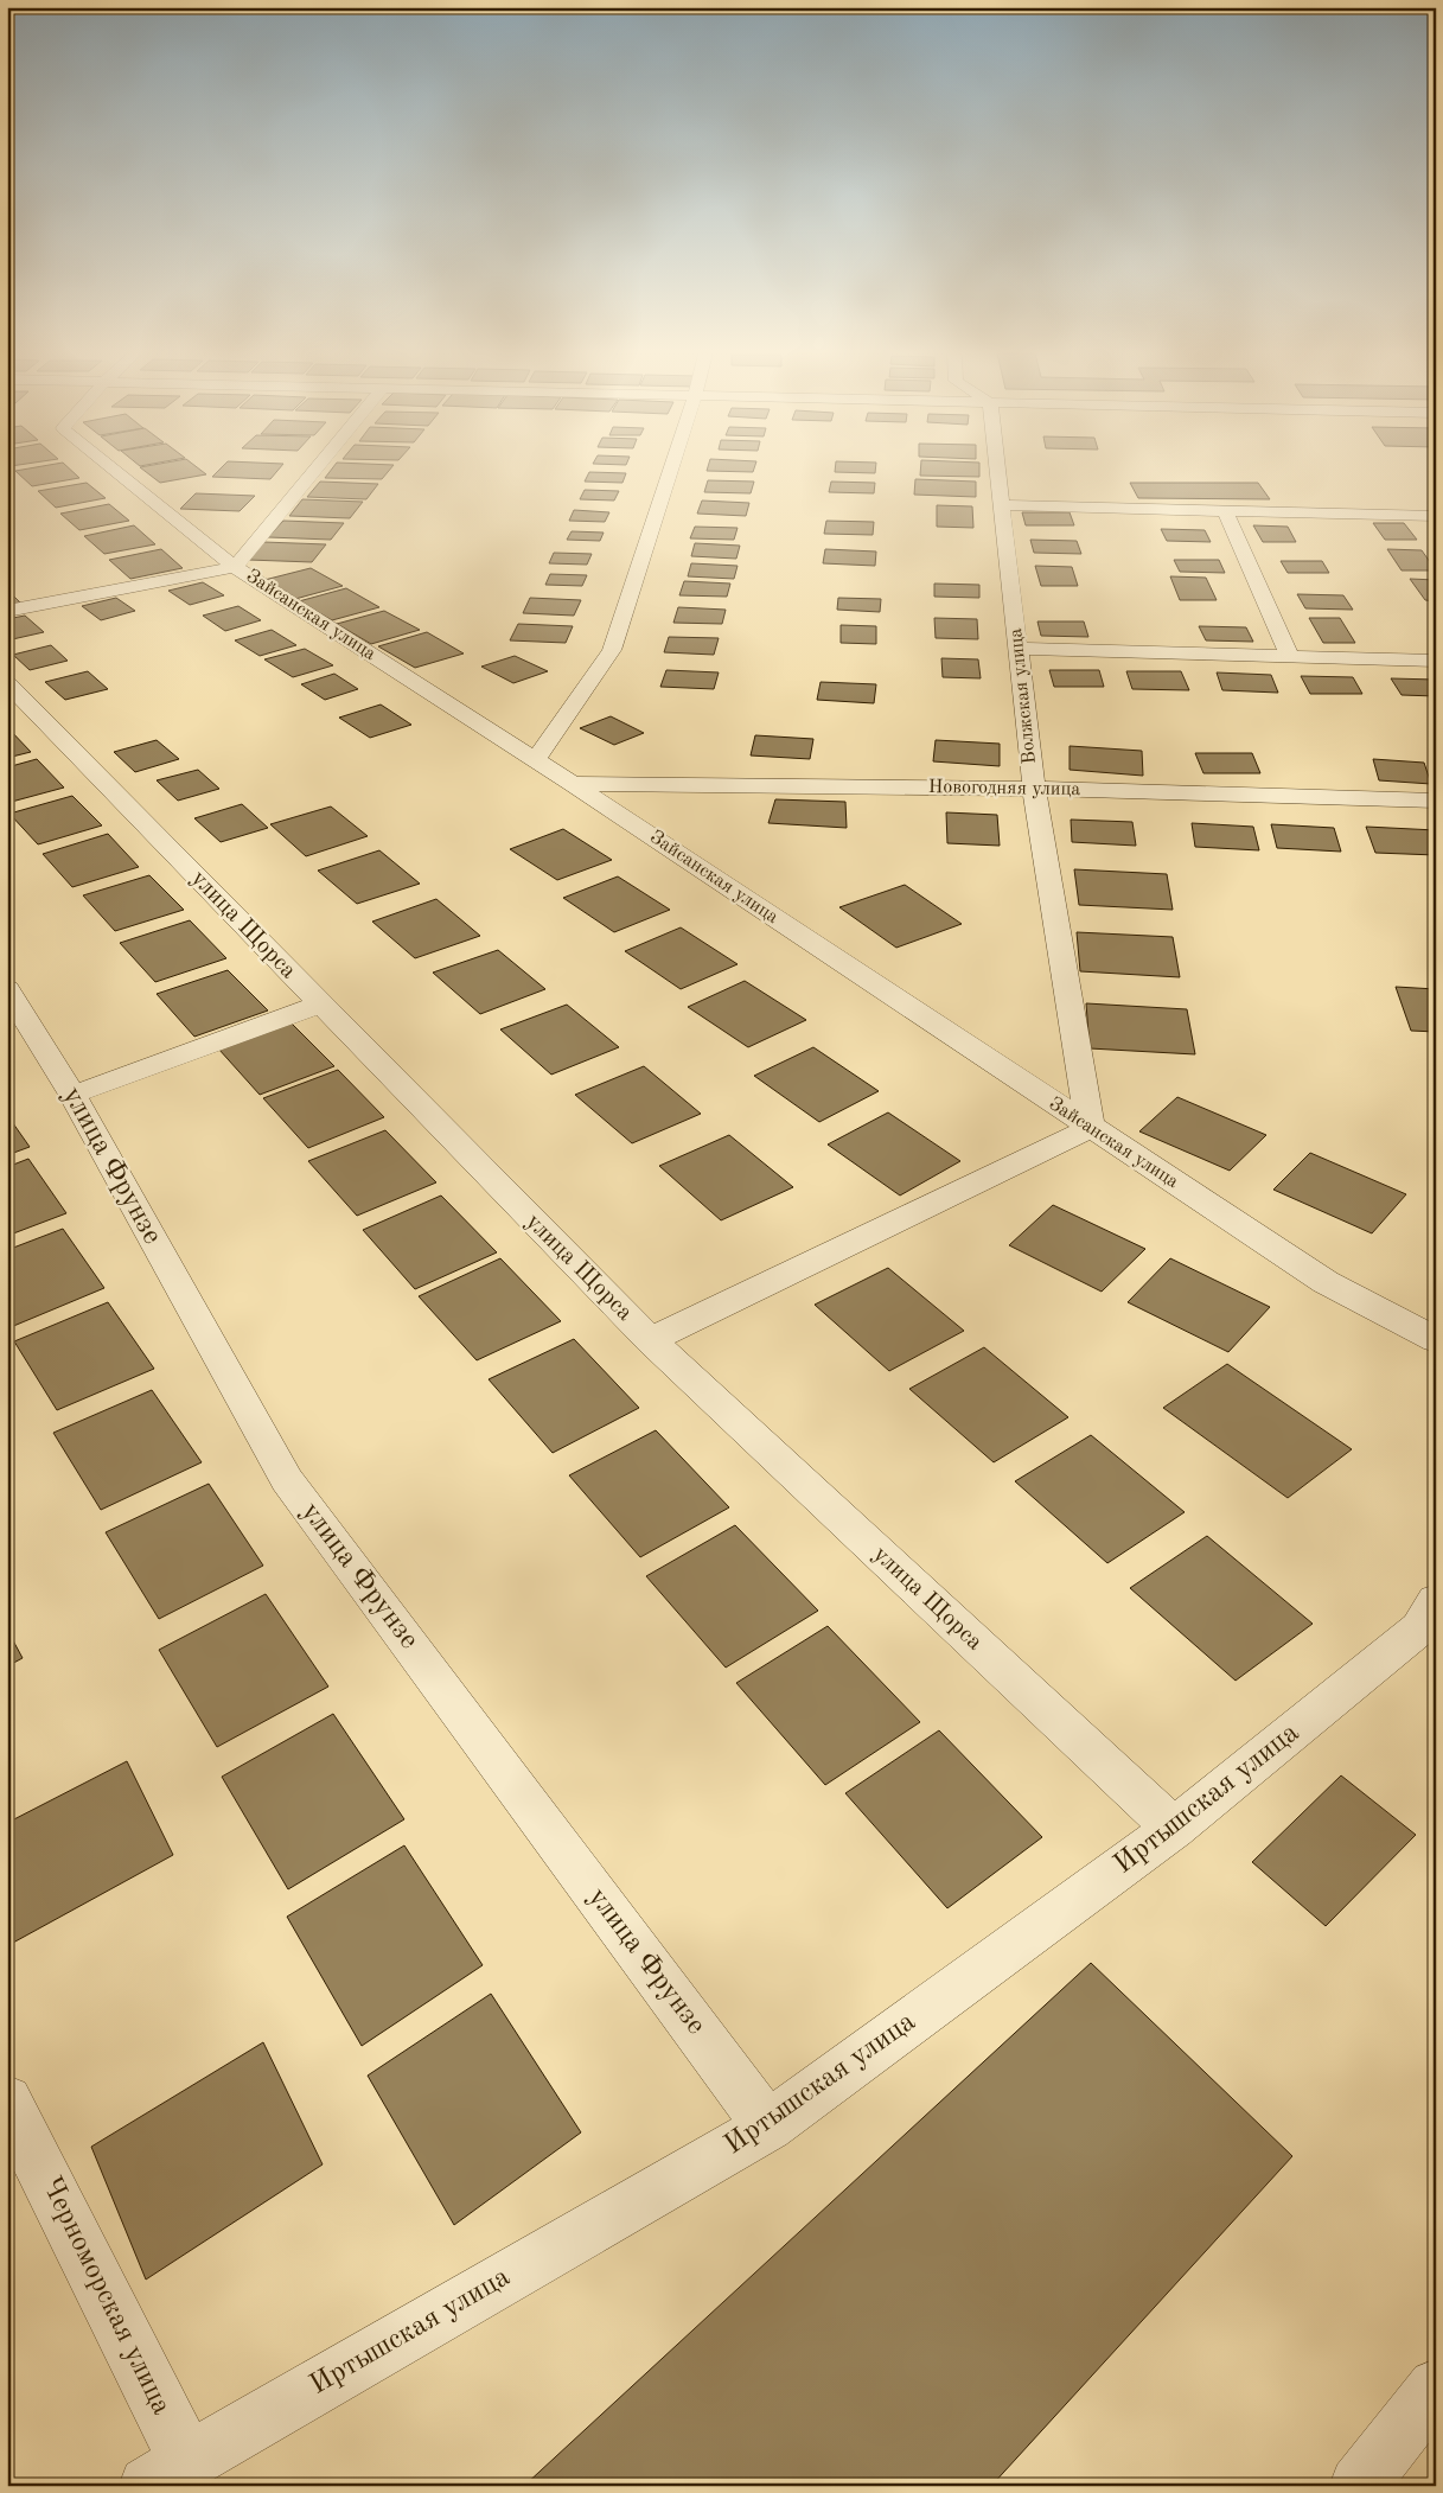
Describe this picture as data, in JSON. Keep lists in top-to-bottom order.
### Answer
{
  "streets": {
    "street": [
      "Зайсанская улица",
      "Волжская улица",
      "Новогодняя улица",
      "улица Щорса",
      "улица Фрунзе",
      "Иртышская улица",
      "Черноморская улица"
    ]
  },
  "crossings": [
    ["Зайсанская улица", "Волжская улица"],
    ["Зайсанская улица", "Новогодняя улица"],
    ["Волжская улица", "Новогодняя улица"],
    ["улица Щорса", "Иртышская улица"],
    ["улица Фрунзе", "Иртышская улица"],
    ["Иртышская улица", "Черноморская улица"]
  ]
}
